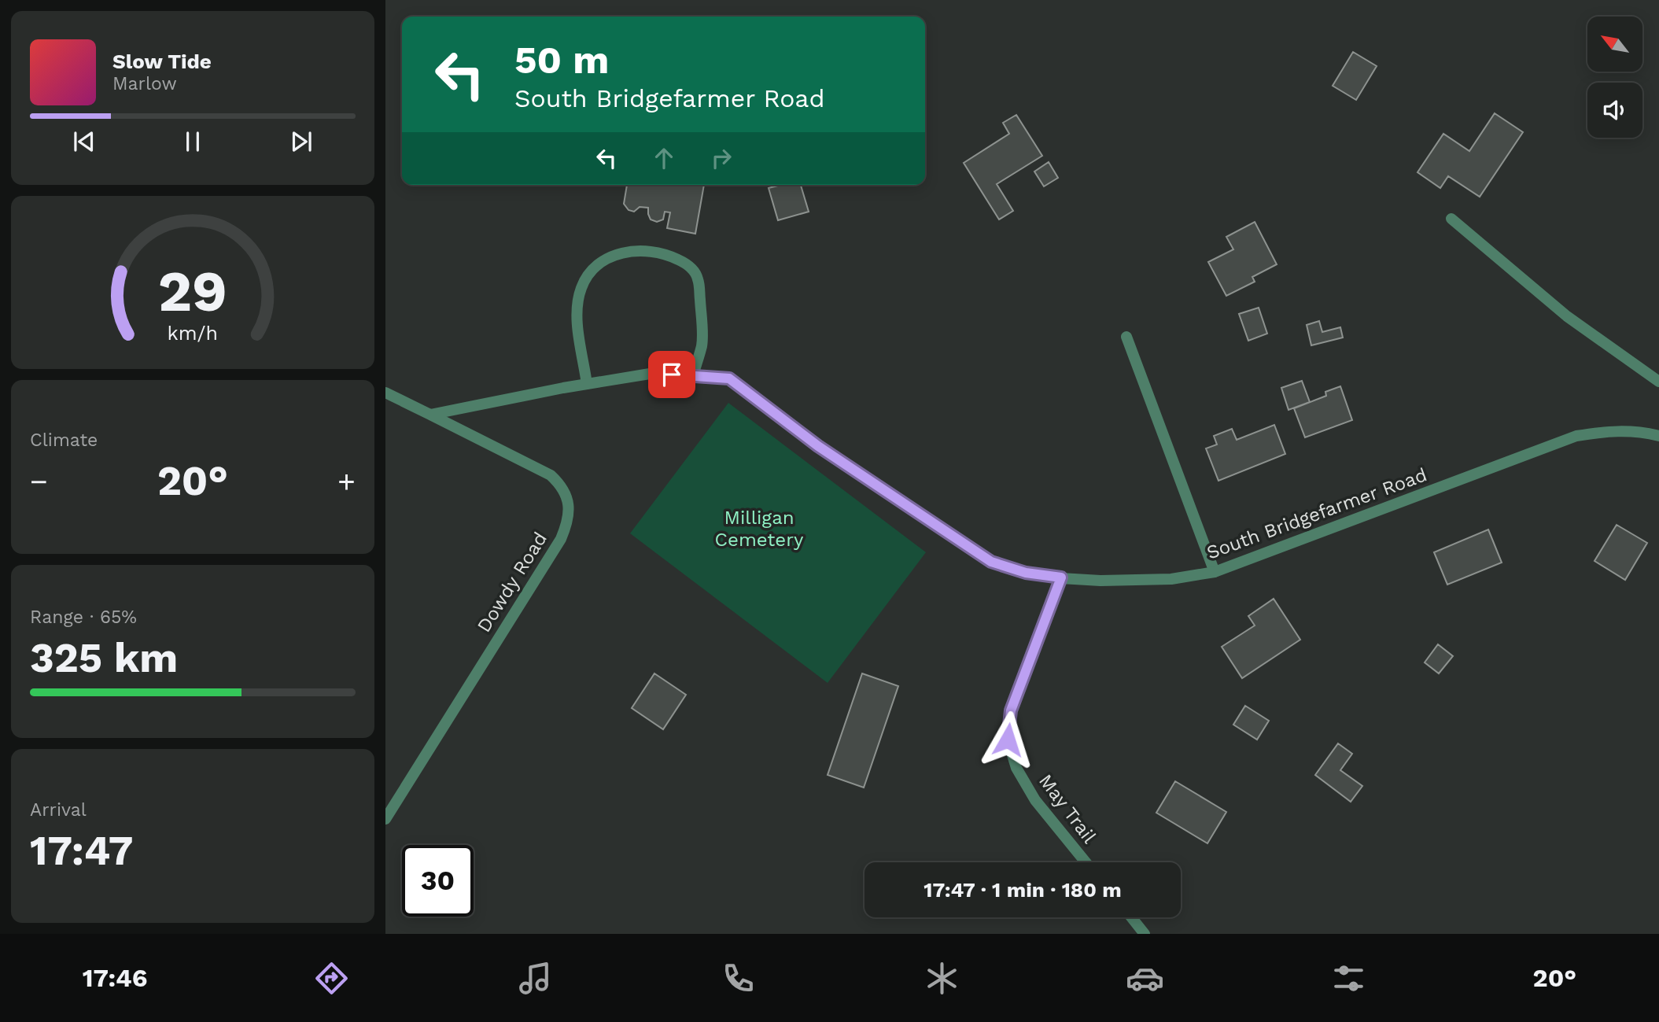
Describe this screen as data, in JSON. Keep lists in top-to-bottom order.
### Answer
{
  "streets": {
    "street": ["South Bridgefarmer Road", "Dowdy Road", "May Trail"]
  },
  "crossings": [
    ["South Bridgefarmer Road", "Dowdy Road"],
    ["South Bridgefarmer Road", "May Trail"]
  ],
  "parks": ["Milligan Cemetery"],
  "north": "top left",
  "page": {
    "turn": ["50 m", "South Bridgefarmer Road"],
    "song": ["Slow Tide", "Marlow"],
    "tile": [
      "Climate",
      ["Range · 65%", "325 km"],
      ["Arrival", "17:47"]
    ],
    "heat": ["−", "20°", "+"],
    "limit": "30",
    "trip": "17:47 · 1 min · 180 m",
    "tabs": ["17:46", "20°"],
    "gauge": ["29", "km/h"]
  }
}
